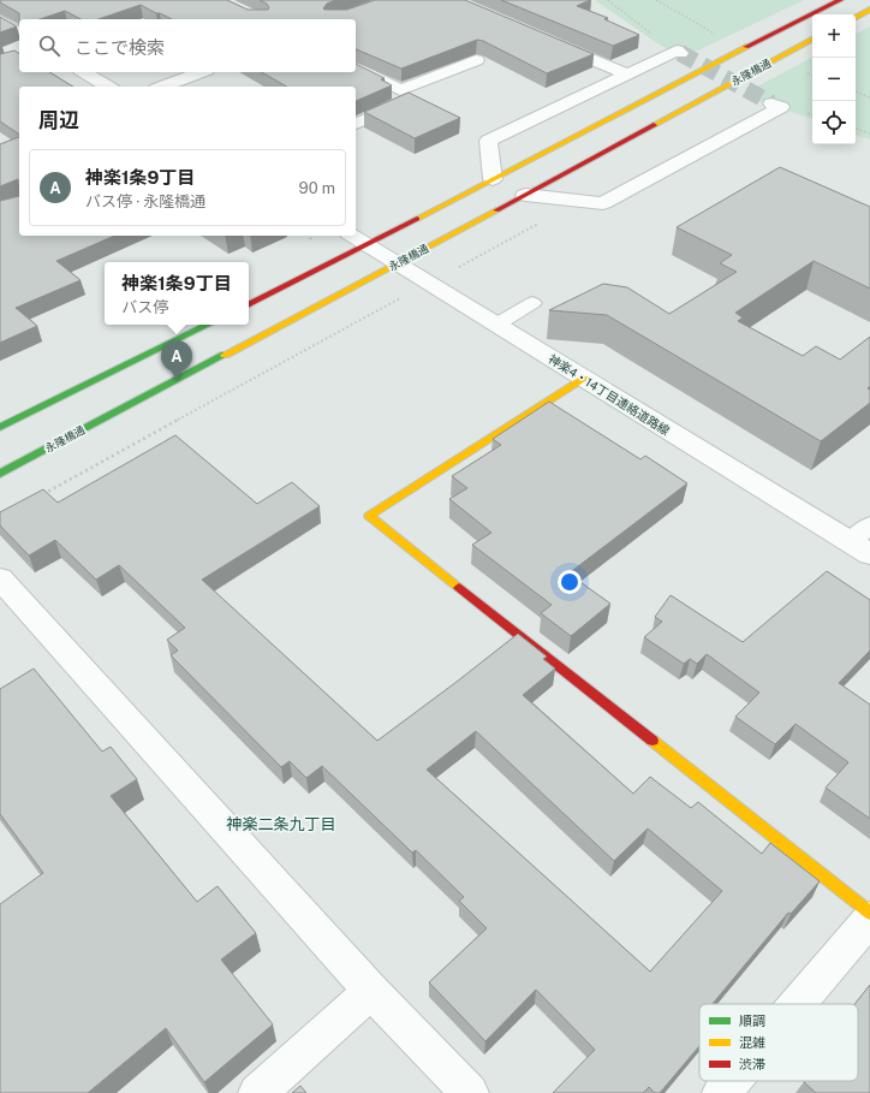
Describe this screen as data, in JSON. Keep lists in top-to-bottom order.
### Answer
{
  "streets": {
    "main road": ["永隆橋通"],
    "street": ["神楽4・14丁目連絡道路線"]
  },
  "crossings": [
    ["永隆橋通", "神楽4・14丁目連絡道路線"]
  ],
  "districts": ["神楽二条九丁目"],
  "legend": ["順調", "混雑", "渋滞"],
  "page": {
    "map_buttons": ["+", "−"],
    "search": "ここで検索",
    "heading": "周辺",
    "list": [
      {
        "mark": "A",
        "name": "神楽1条9丁目",
        "note": "バス停 · 永隆橋通",
        "value": "90 m"
      }
    ],
    "popup": ["神楽1条9丁目", "バス停"],
    "pins": "A"
  }
}
